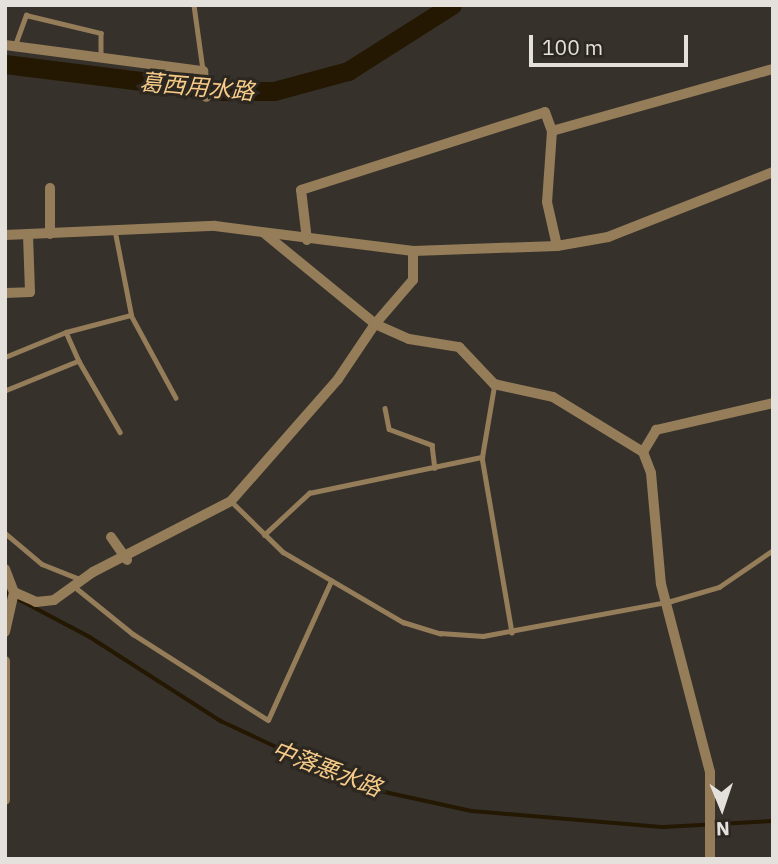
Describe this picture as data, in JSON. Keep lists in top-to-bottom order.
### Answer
{
  "water": ["葛西用水路", "中落悪水路"],
  "scale_bar": "100 m",
  "north": "bottom"
}
